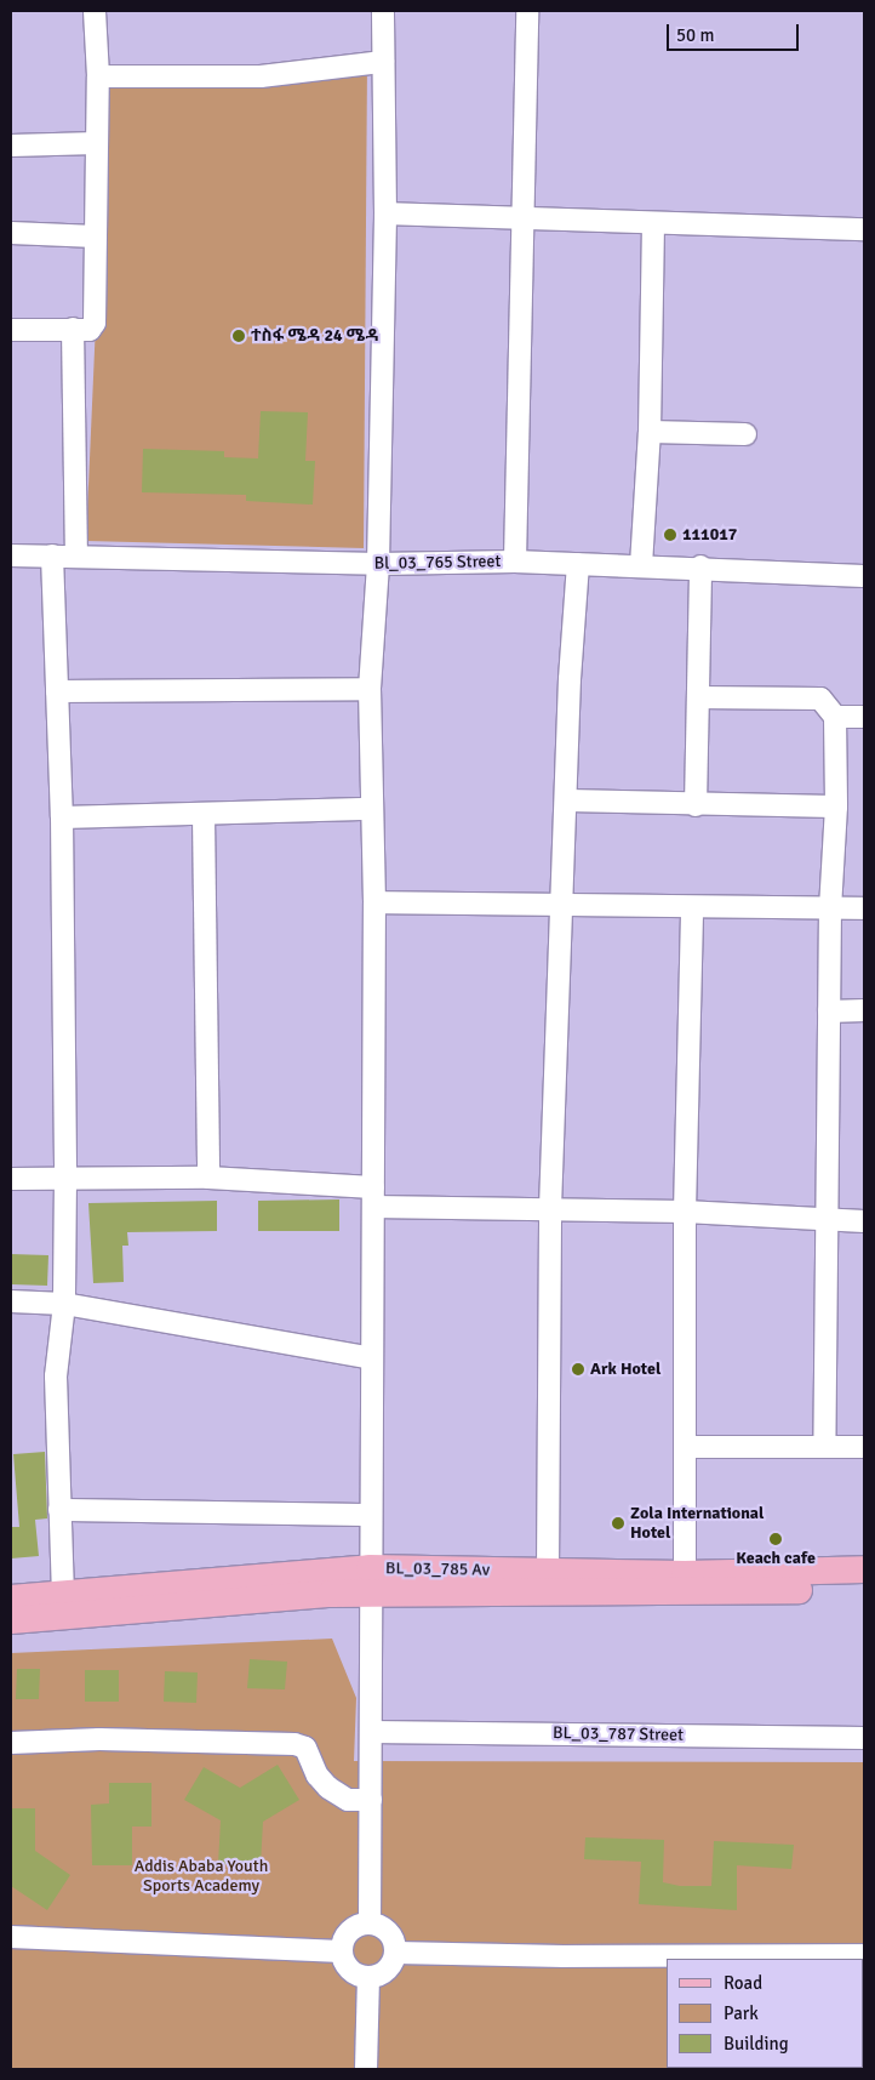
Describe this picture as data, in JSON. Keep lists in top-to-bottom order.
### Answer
{
  "streets": {
    "main road": ["BL_03_785 Av"],
    "street": ["Bl_03_765 Street", "BL_03_787 Street"]
  },
  "parks": ["Addis Ababa Youth Sports Academy"],
  "places": [
    "ተስፋ ሜዳ 24 ሜዳ",
    "111017",
    "Ark Hotel",
    "Zola International Hotel",
    "Keach cafe"
  ],
  "legend": ["Road", "Park", "Building"],
  "scale_bar": "50 m"
}
